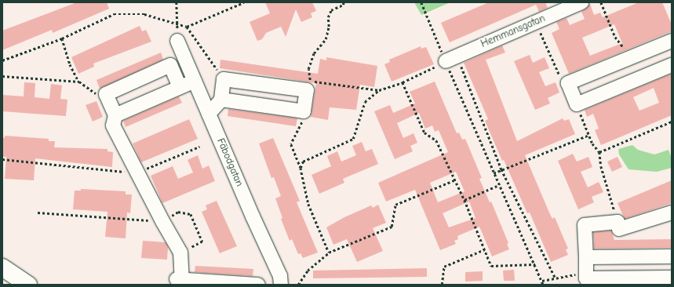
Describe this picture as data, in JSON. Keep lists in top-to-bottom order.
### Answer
{
  "streets": {
    "street": ["Hemmansgatan", "Fäbodgatan"]
  }
}
